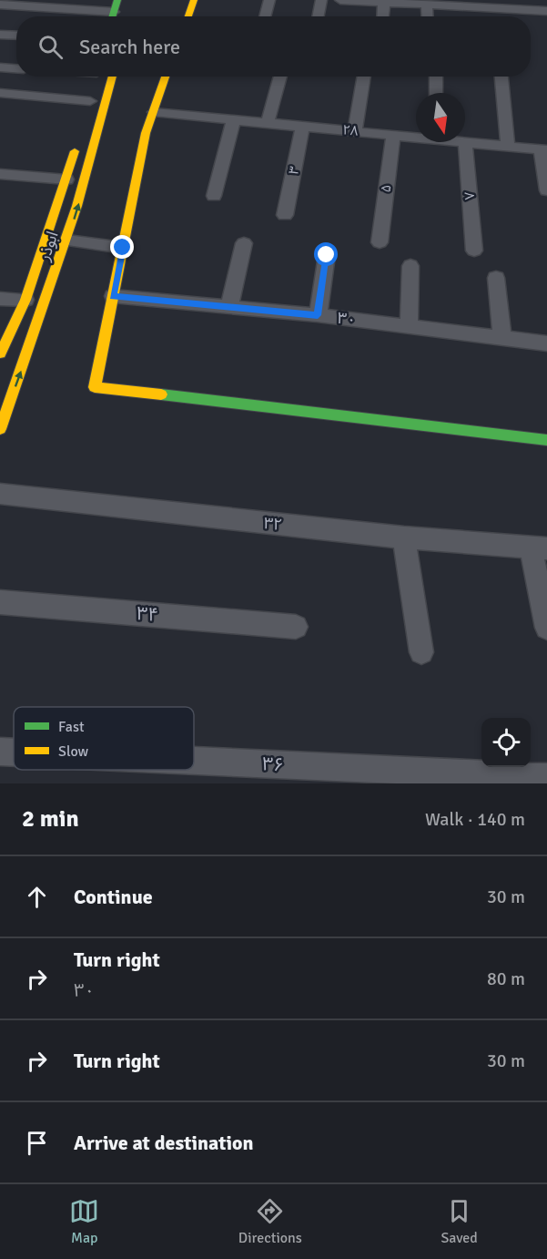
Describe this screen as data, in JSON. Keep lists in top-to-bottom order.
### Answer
{
  "streets": {
    "street": [
      "۲۸",
      "۳",
      "۵",
      "۷",
      "ابوذر",
      "۳۰",
      "۳۲",
      "۳۴",
      "۳۶"
    ]
  },
  "crossings": [
    ["۲۸", "۳"],
    ["۲۸", "۵"],
    ["۲۸", "۷"]
  ],
  "legend": ["Fast", "Slow"],
  "north": "bottom",
  "page": {
    "search": "Search here",
    "heading": ["2 min", "Walk · 140 m"],
    "list": [
      ["Continue", "30 m"],
      ["Turn right", "۳۰", "80 m"],
      ["Turn right", "30 m"],
      "Arrive at destination"
    ],
    "nav": ["Map", "Directions", "Saved"]
  }
}
